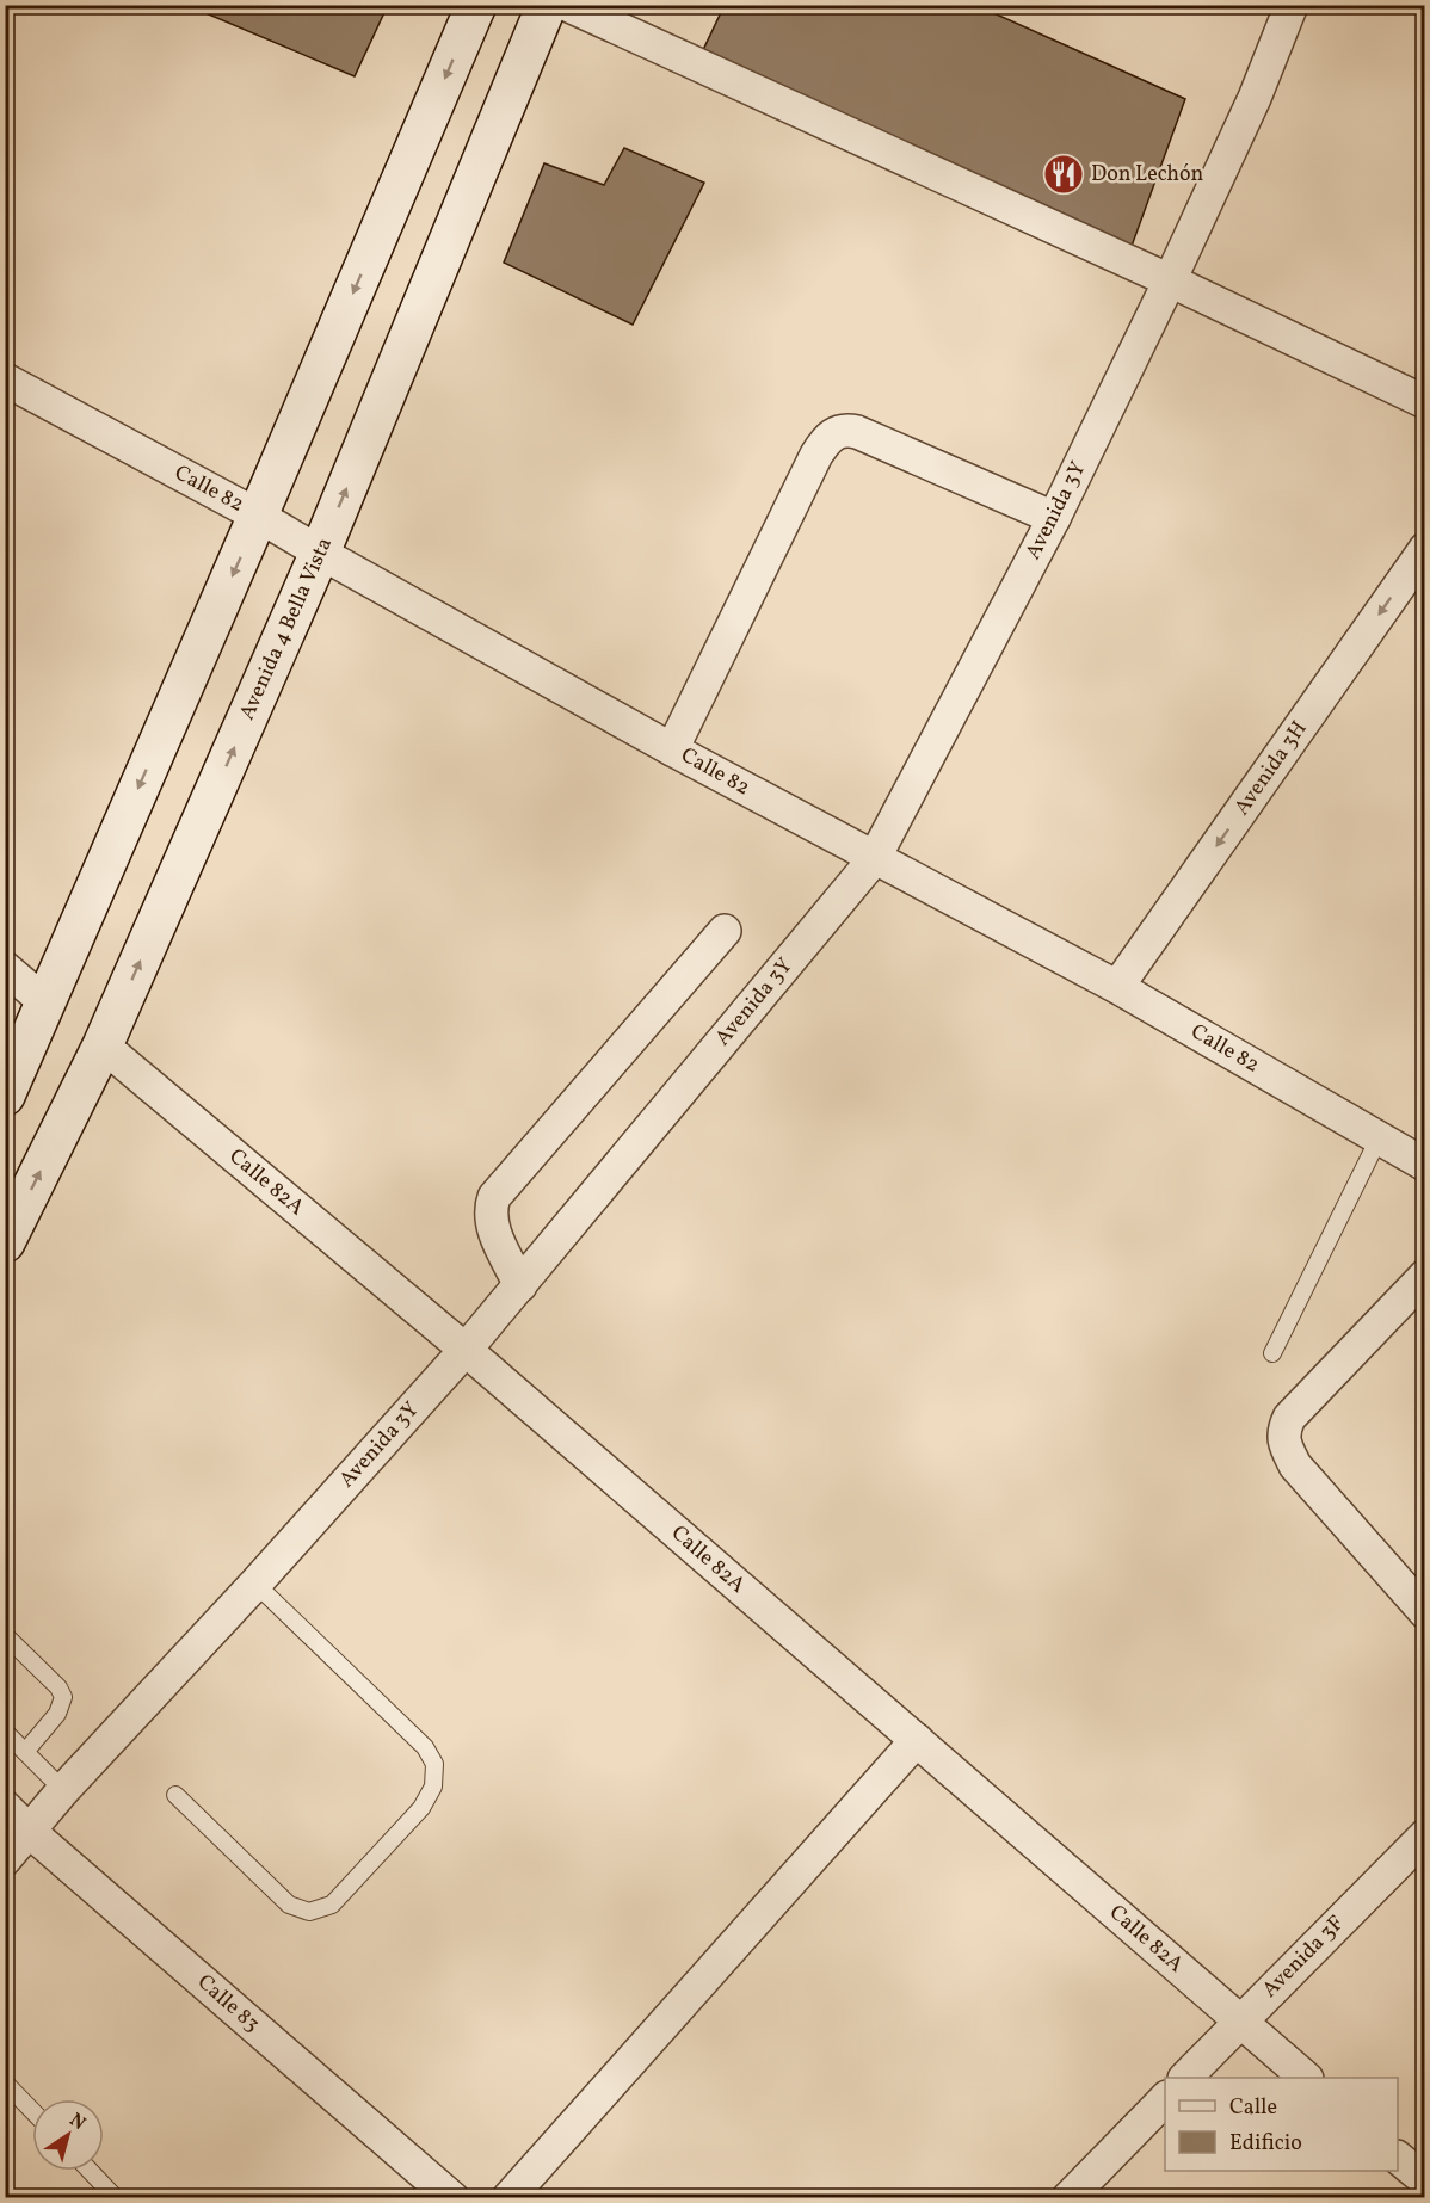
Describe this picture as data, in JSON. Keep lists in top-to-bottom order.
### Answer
{
  "streets": {
    "street": [
      "Calle 82",
      "Avenida 3Y",
      "Avenida 4 Bella Vista",
      "Avenida 3H",
      "Calle 82A",
      "Avenida 3F",
      "Calle 83"
    ]
  },
  "crossings": [
    ["Calle 82", "Avenida 3Y"],
    ["Calle 82", "Avenida 4 Bella Vista"],
    ["Calle 82", "Avenida 3H"],
    ["Avenida 3Y", "Calle 82A"],
    ["Avenida 3Y", "Calle 83"],
    ["Avenida 4 Bella Vista", "Calle 82A"],
    ["Calle 82A", "Avenida 3F"]
  ],
  "one_way": ["Avenida 3H"],
  "places": {
    "restaurant": ["Don Lechón"]
  },
  "legend": ["Calle", "Edificio"],
  "north": "top right"
}
